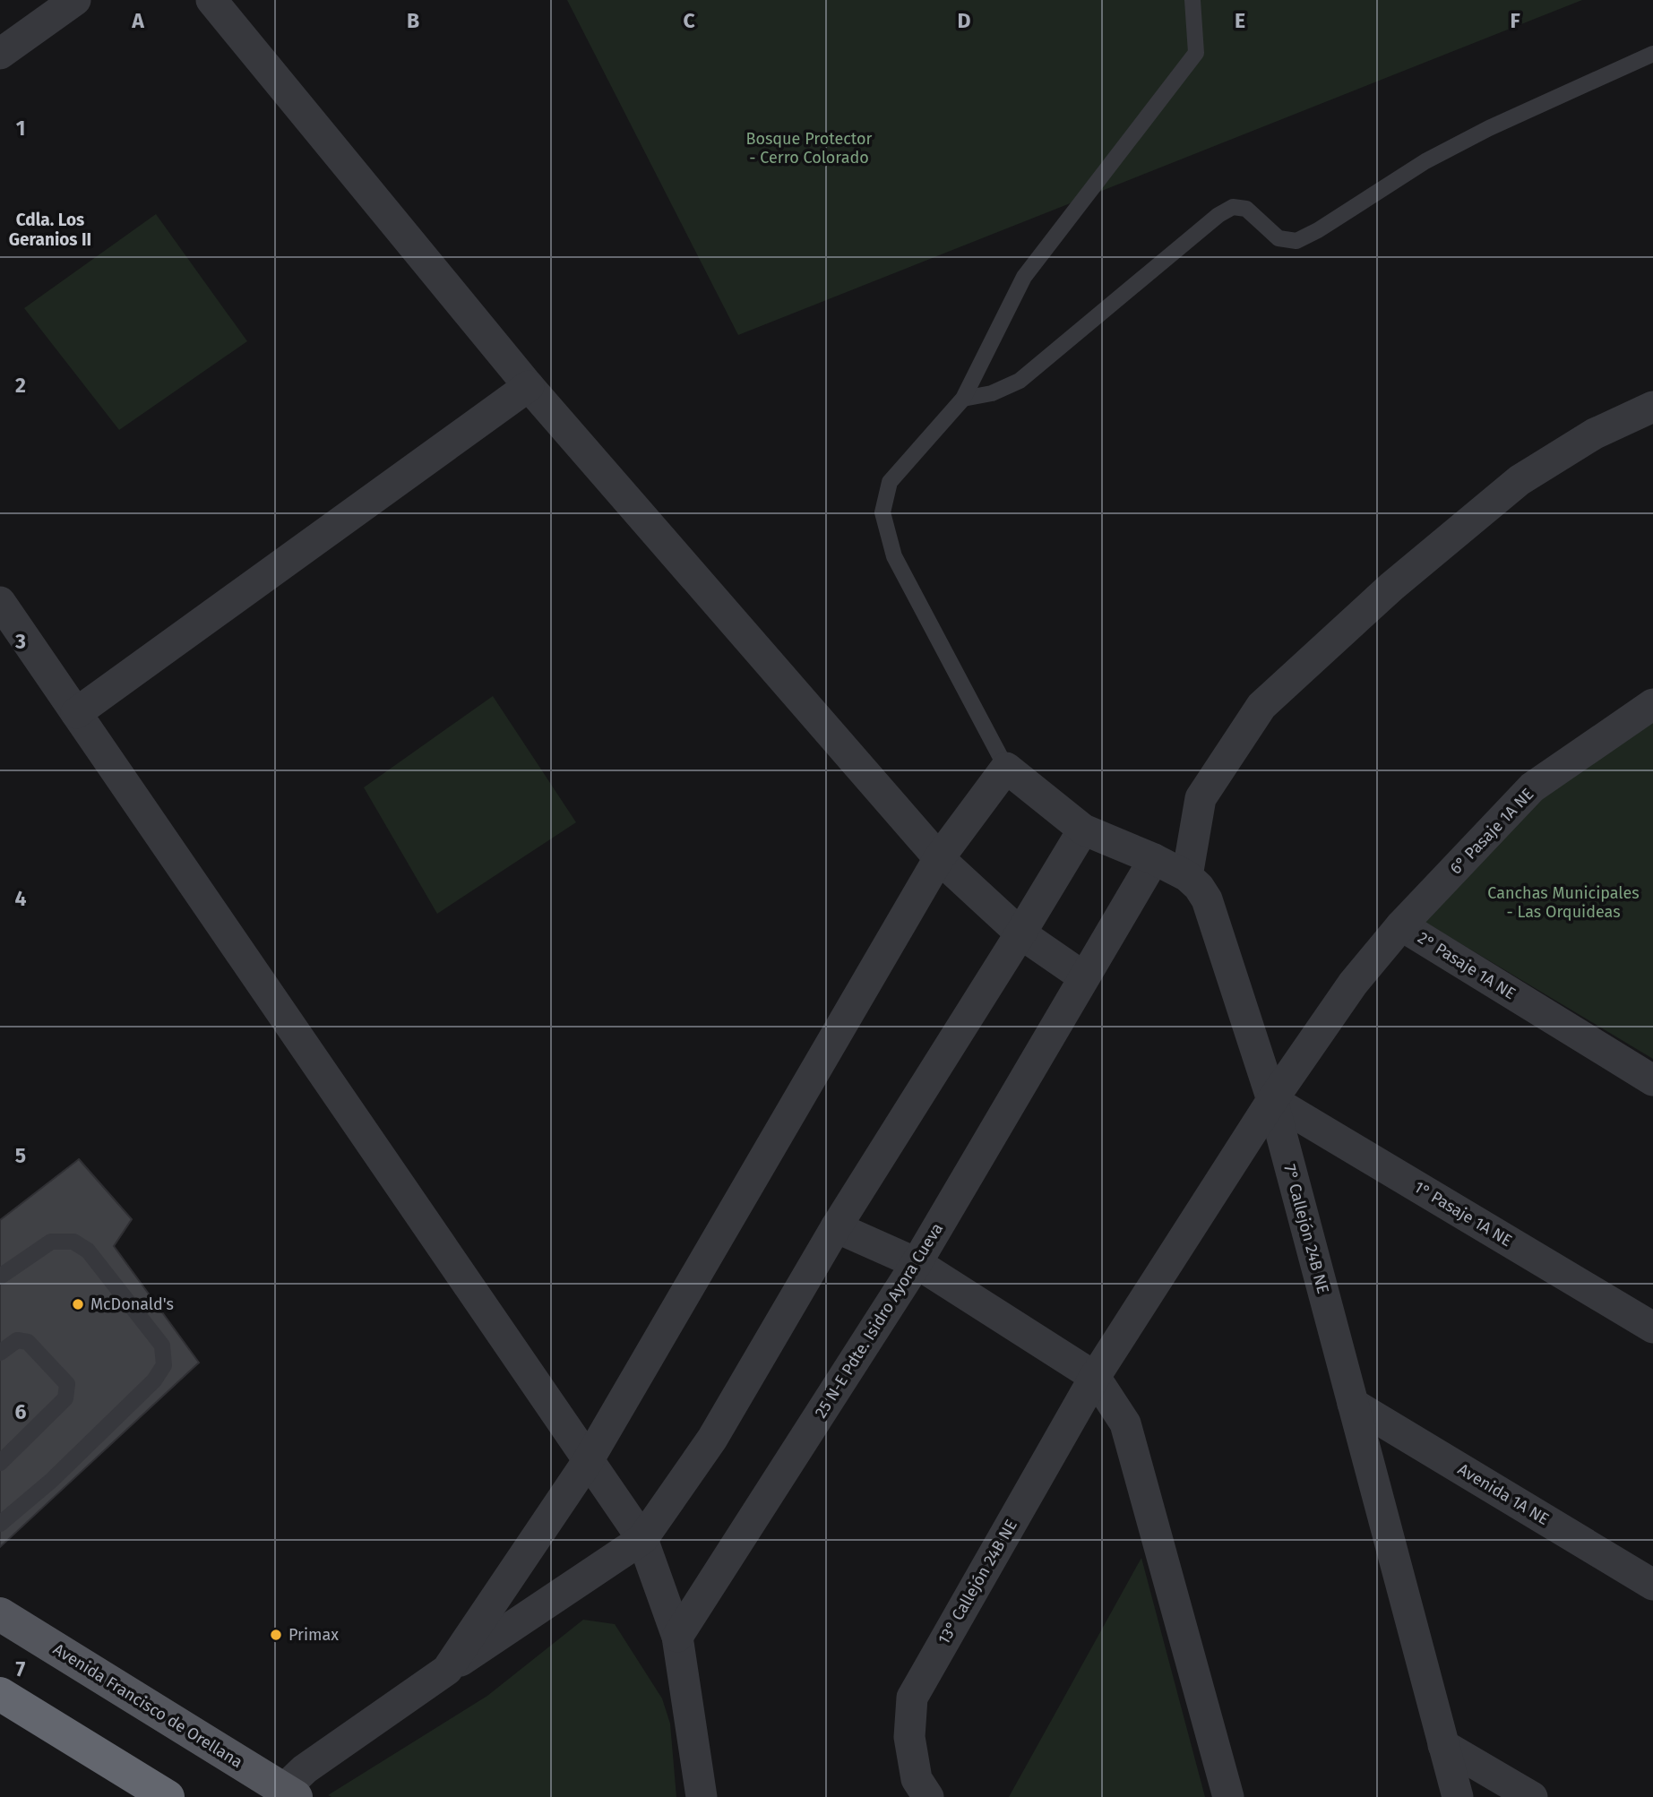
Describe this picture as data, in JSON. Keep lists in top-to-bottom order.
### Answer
{
  "streets": {
    "main road": ["Avenida Francisco de Orellana"],
    "street": [
      "6° Pasaje 1A NE",
      "2° Pasaje 1A NE",
      "1° Pasaje 1A NE",
      "7° Callejón 24B NE",
      "25 N-E Pdte. Isidro Ayora Cueva",
      "Avenida 1A NE",
      "13° Callejón 24B NE"
    ]
  },
  "crossings": [
    ["6° Pasaje 1A NE", "2° Pasaje 1A NE"],
    ["2° Pasaje 1A NE", "1° Pasaje 1A NE"],
    ["2° Pasaje 1A NE", "7° Callejón 24B NE"],
    ["2° Pasaje 1A NE", "13° Callejón 24B NE"],
    ["1° Pasaje 1A NE", "7° Callejón 24B NE"],
    ["1° Pasaje 1A NE", "13° Callejón 24B NE"],
    ["7° Callejón 24B NE", "25 N-E Pdte. Isidro Ayora Cueva"],
    ["7° Callejón 24B NE", "Avenida 1A NE"],
    ["7° Callejón 24B NE", "13° Callejón 24B NE"]
  ],
  "districts": ["Cdla. Los Geranios II"],
  "parks": ["Bosque Protector - Cerro Colorado", "Canchas Municipales - Las Orquideas"],
  "places": ["McDonald's", "Primax"],
  "grid": {
    "columns": [
      "A",
      "B",
      "C",
      "D",
      "E",
      "F"
    ],
    "rows": [
      "1",
      "2",
      "3",
      "4",
      "5",
      "6",
      "7"
    ]
  }
}
